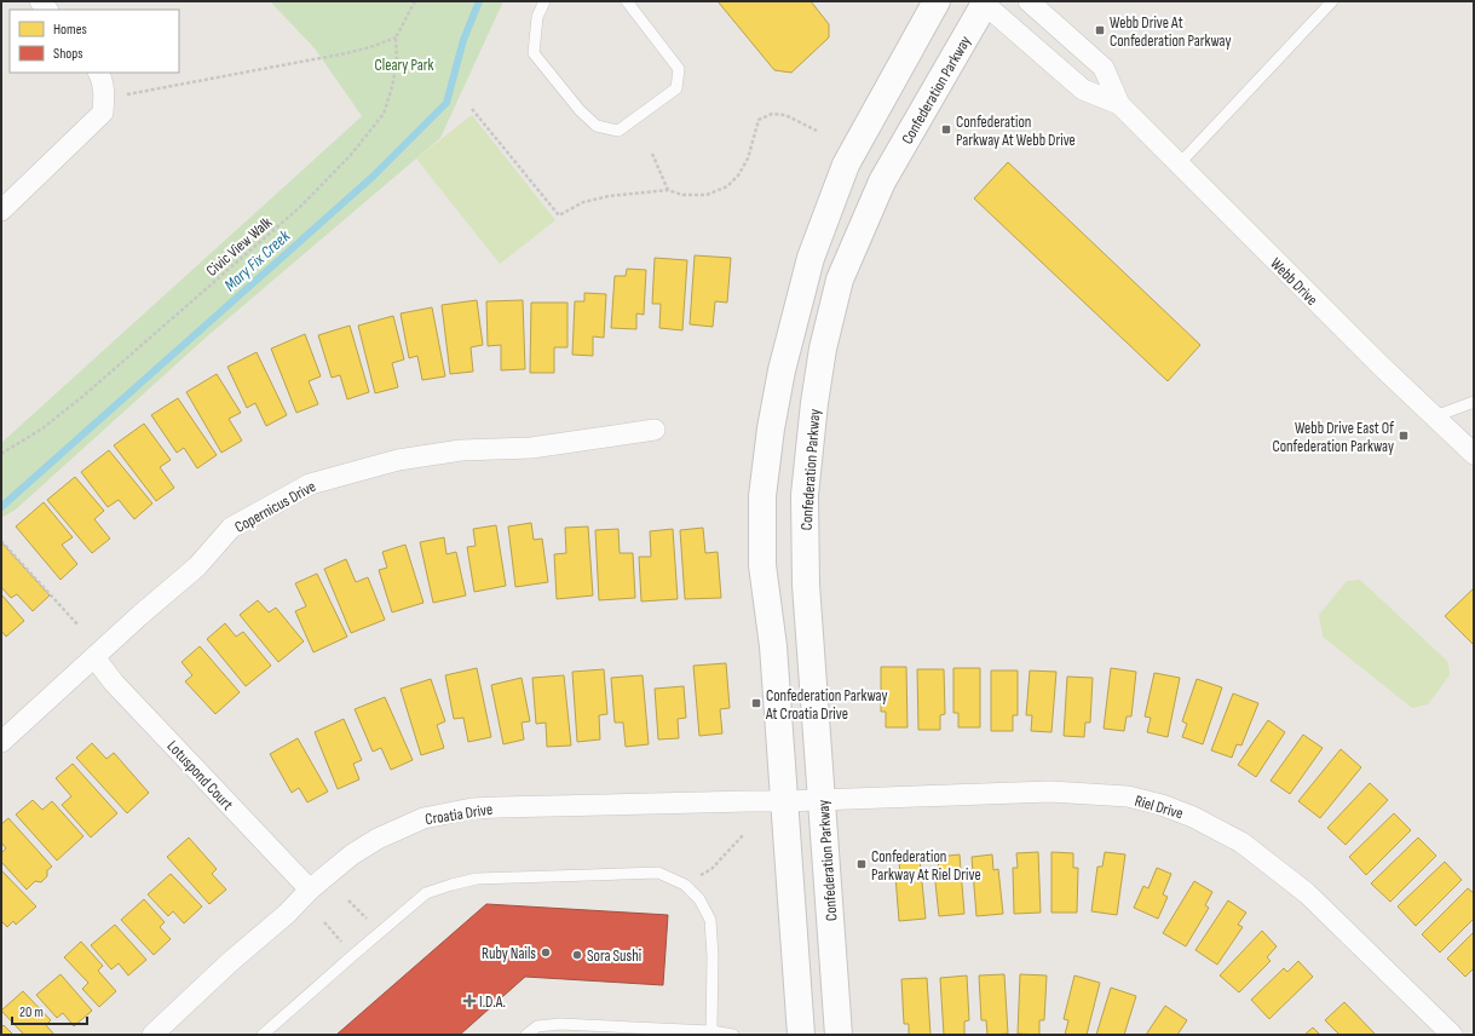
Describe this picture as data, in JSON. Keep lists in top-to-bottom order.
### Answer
{
  "streets": {
    "street": [
      "Confederation Parkway",
      "Webb Drive",
      "Copernicus Drive",
      "Lotuspond Court",
      "Riel Drive",
      "Croatia Drive"
    ],
    "path": ["Civic View Walk"]
  },
  "crossings": [
    ["Confederation Parkway", "Webb Drive"],
    ["Confederation Parkway", "Riel Drive"],
    ["Copernicus Drive", "Lotuspond Court"],
    ["Lotuspond Court", "Croatia Drive"],
    ["Riel Drive", "Croatia Drive"]
  ],
  "water": ["Mary Fix Creek"],
  "parks": ["Cleary Park"],
  "places": {
    "transit": [
      "Webb Drive At Confederation Parkway",
      "Confederation Parkway At Webb Drive",
      "Webb Drive East Of Confederation Parkway",
      "Confederation Parkway At Croatia Drive",
      "Confederation Parkway At Riel Drive"
    ],
    "other": ["Ruby Nails", "Sora Sushi"],
    "health": ["I.D.A."]
  },
  "legend": ["Homes", "Shops"],
  "scale_bar": "20 m"
}
